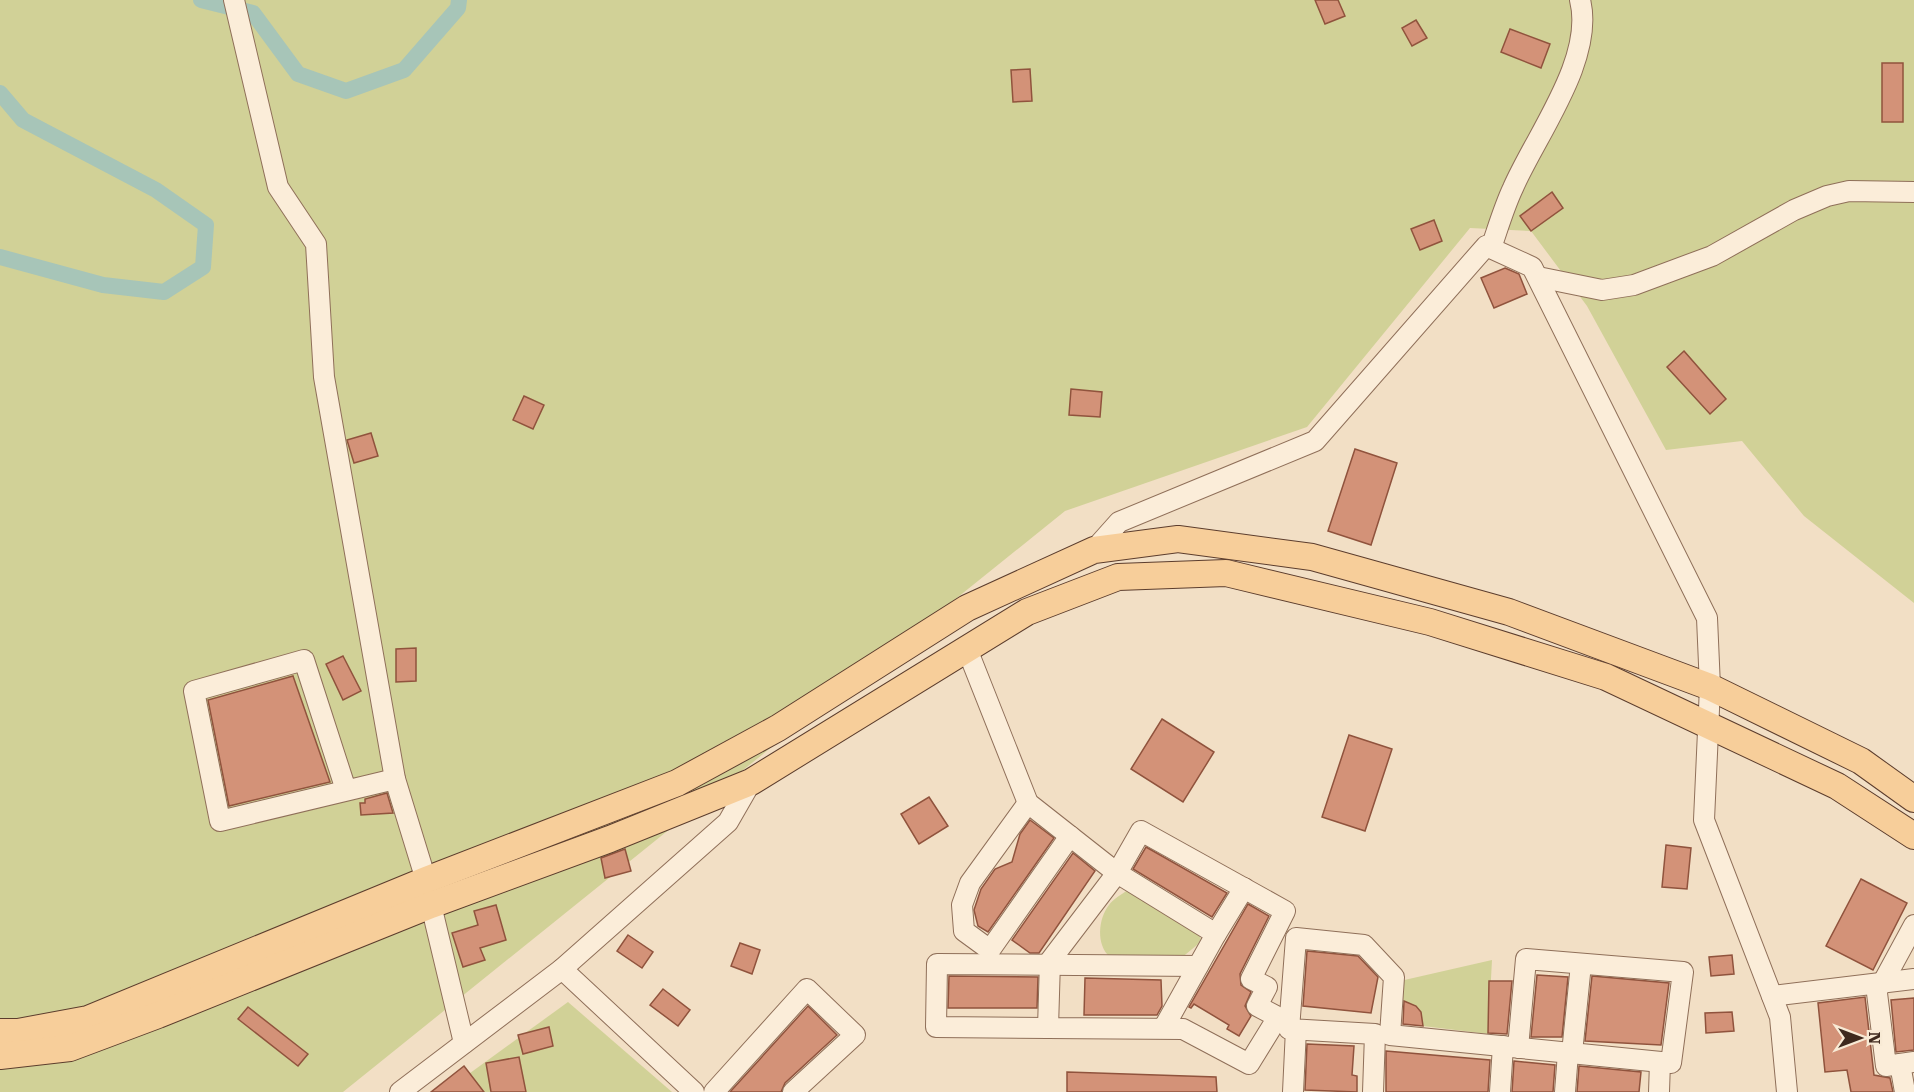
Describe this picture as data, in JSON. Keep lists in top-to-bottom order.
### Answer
{
  "north": "right"
}
